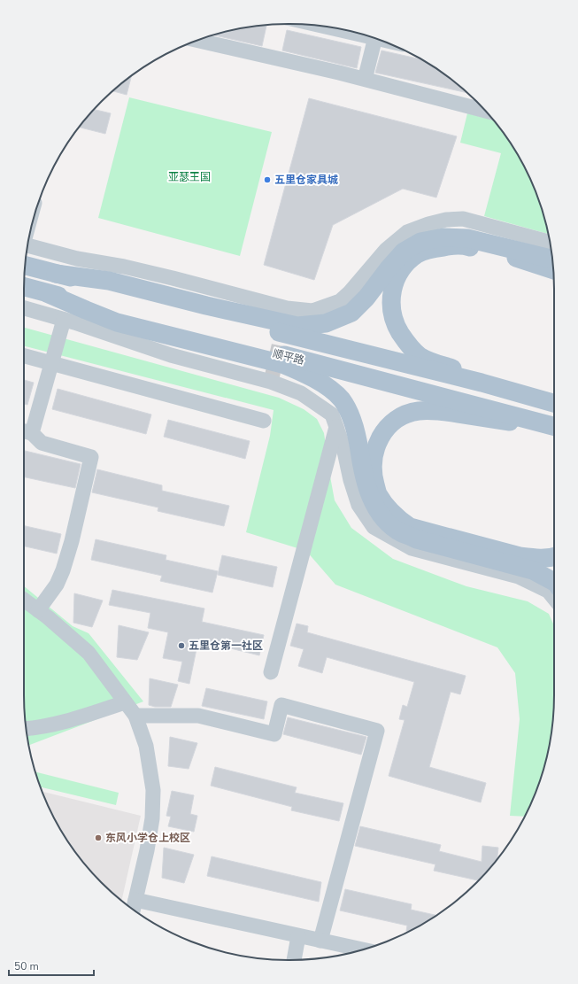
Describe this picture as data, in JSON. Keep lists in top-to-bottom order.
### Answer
{
  "streets": {
    "main road": ["顺平路"]
  },
  "parks": ["亚瑟王国"],
  "places": ["五里仓家具城", "五里仓第一社区", "东风小学仓上校区"],
  "scale_bar": "50 m"
}
